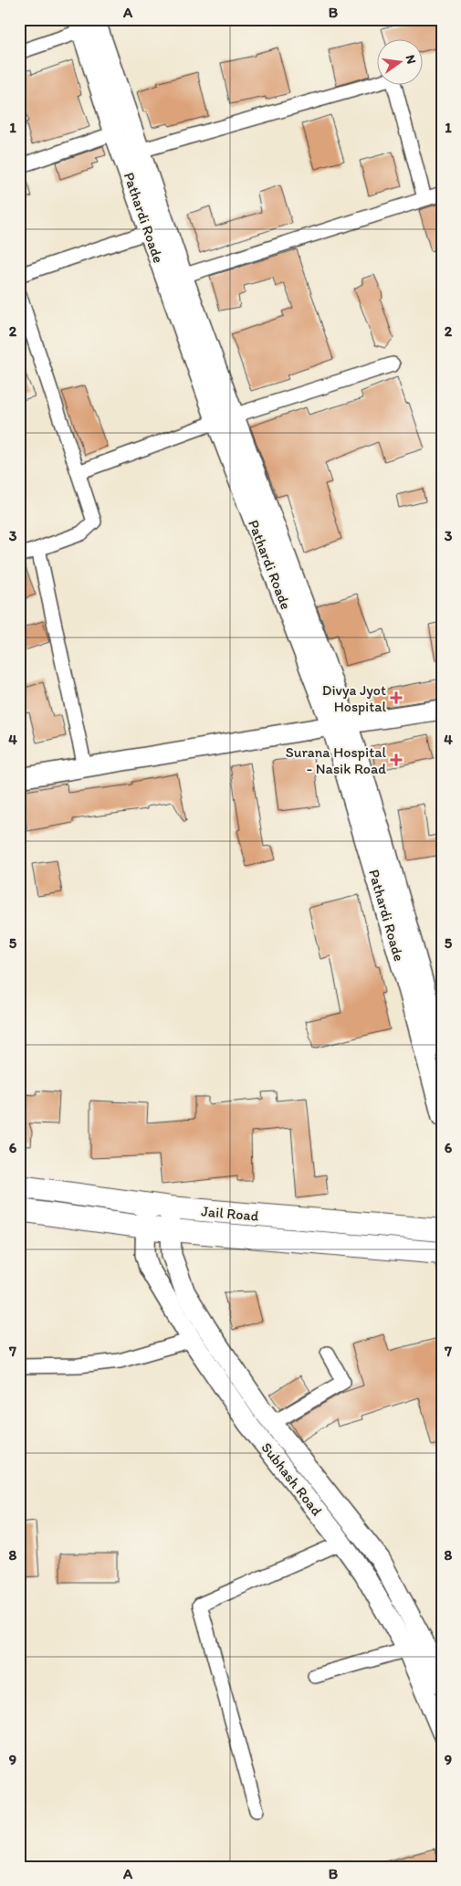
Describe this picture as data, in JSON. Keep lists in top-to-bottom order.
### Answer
{
  "streets": {
    "main road": ["Jail Road"],
    "street": ["Pathardi Roade", "Subhash Road"]
  },
  "crossings": [
    ["Jail Road", "Subhash Road"]
  ],
  "places": {
    "health": ["Divya Jyot Hospital", "Surana Hospital - Nasik Road"]
  },
  "north": "right",
  "grid": {
    "columns": ["A", "B"],
    "rows": [
      "1",
      "2",
      "3",
      "4",
      "5",
      "6",
      "7",
      "8",
      "9"
    ]
  }
}
